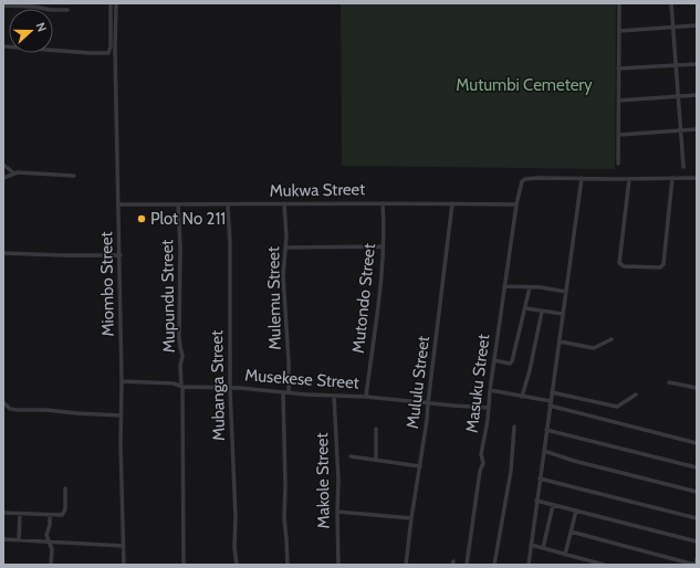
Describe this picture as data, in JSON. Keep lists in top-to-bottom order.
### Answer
{
  "streets": {
    "street": [
      "Mukwa Street",
      "Miombo Street",
      "Mupundu Street",
      "Mulemu Street",
      "Mutondo Street",
      "Musekese Street",
      "Mululu Street",
      "Masuku Street",
      "Mubanga Street",
      "Makole Street"
    ]
  },
  "crossings": [
    ["Mukwa Street", "Miombo Street"],
    ["Mukwa Street", "Mupundu Street"],
    ["Mukwa Street", "Mulemu Street"],
    ["Mukwa Street", "Mutondo Street"],
    ["Mukwa Street", "Mululu Street"],
    ["Mukwa Street", "Masuku Street"],
    ["Mukwa Street", "Mubanga Street"],
    ["Miombo Street", "Musekese Street"],
    ["Mupundu Street", "Musekese Street"],
    ["Mulemu Street", "Musekese Street"],
    ["Mutondo Street", "Musekese Street"],
    ["Musekese Street", "Mululu Street"],
    ["Musekese Street", "Masuku Street"],
    ["Musekese Street", "Mubanga Street"],
    ["Musekese Street", "Makole Street"]
  ],
  "parks": ["Mutumbi Cemetery"],
  "places": ["Plot No 211"],
  "north": "right"
}
